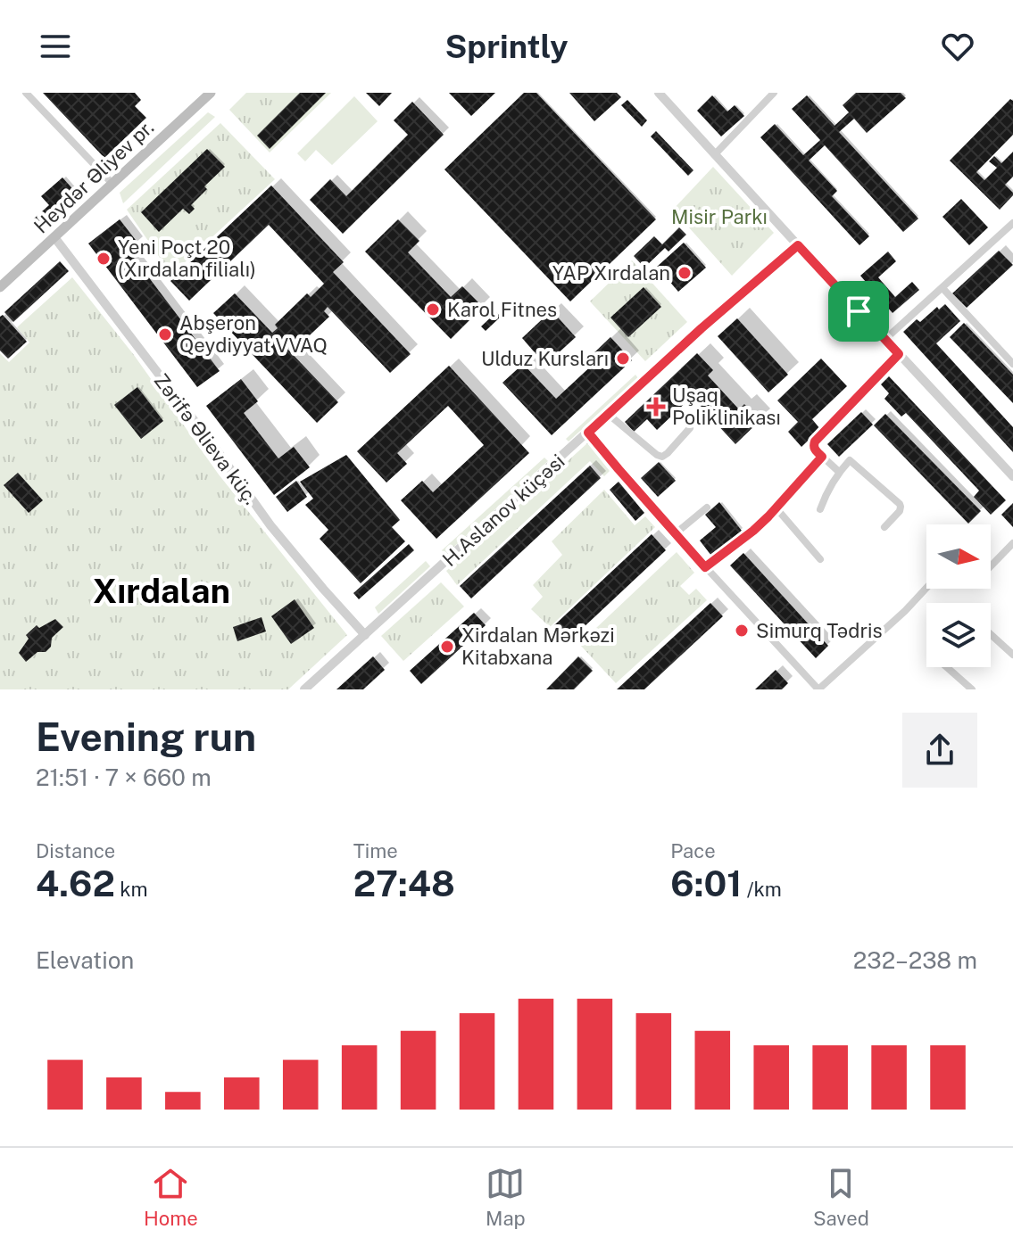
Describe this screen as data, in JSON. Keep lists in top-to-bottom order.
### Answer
{
  "streets": {
    "main road": ["Heydər Əliyev pr."],
    "street": ["Zərifə Əlieva küç.", "H.Aslanov küçəsi"]
  },
  "crossings": [
    ["Heydər Əliyev pr.", "Zərifə Əlieva küç."],
    ["Zərifə Əlieva küç.", "H.Aslanov küçəsi"]
  ],
  "districts": ["Xırdalan"],
  "parks": ["Misir Parkı"],
  "places": {
    "other": [
      "Yeni Poçt 20 (Xırdalan filialı)",
      "YAP Xırdalan",
      "Karol Fitnes",
      "Abşeron Qeydiyyat VVAQ",
      "Ulduz Kursları",
      "Simurq Tədris",
      "Xirdalan Mərkəzi Kitabxana"
    ],
    "health": ["Uşaq Poliklinikası"]
  },
  "north": "right",
  "page": {
    "header": "Sprintly",
    "heading": ["Evening run", "21:51 · 7 × 660 m"],
    "stats": [
      ["Distance", "4.62 km"],
      ["Time", "27:48"],
      ["Pace", "6:01 /km"]
    ],
    "chart": ["Elevation", "232–238 m"],
    "tabs": ["Home", "Map", "Saved"]
  }
}
